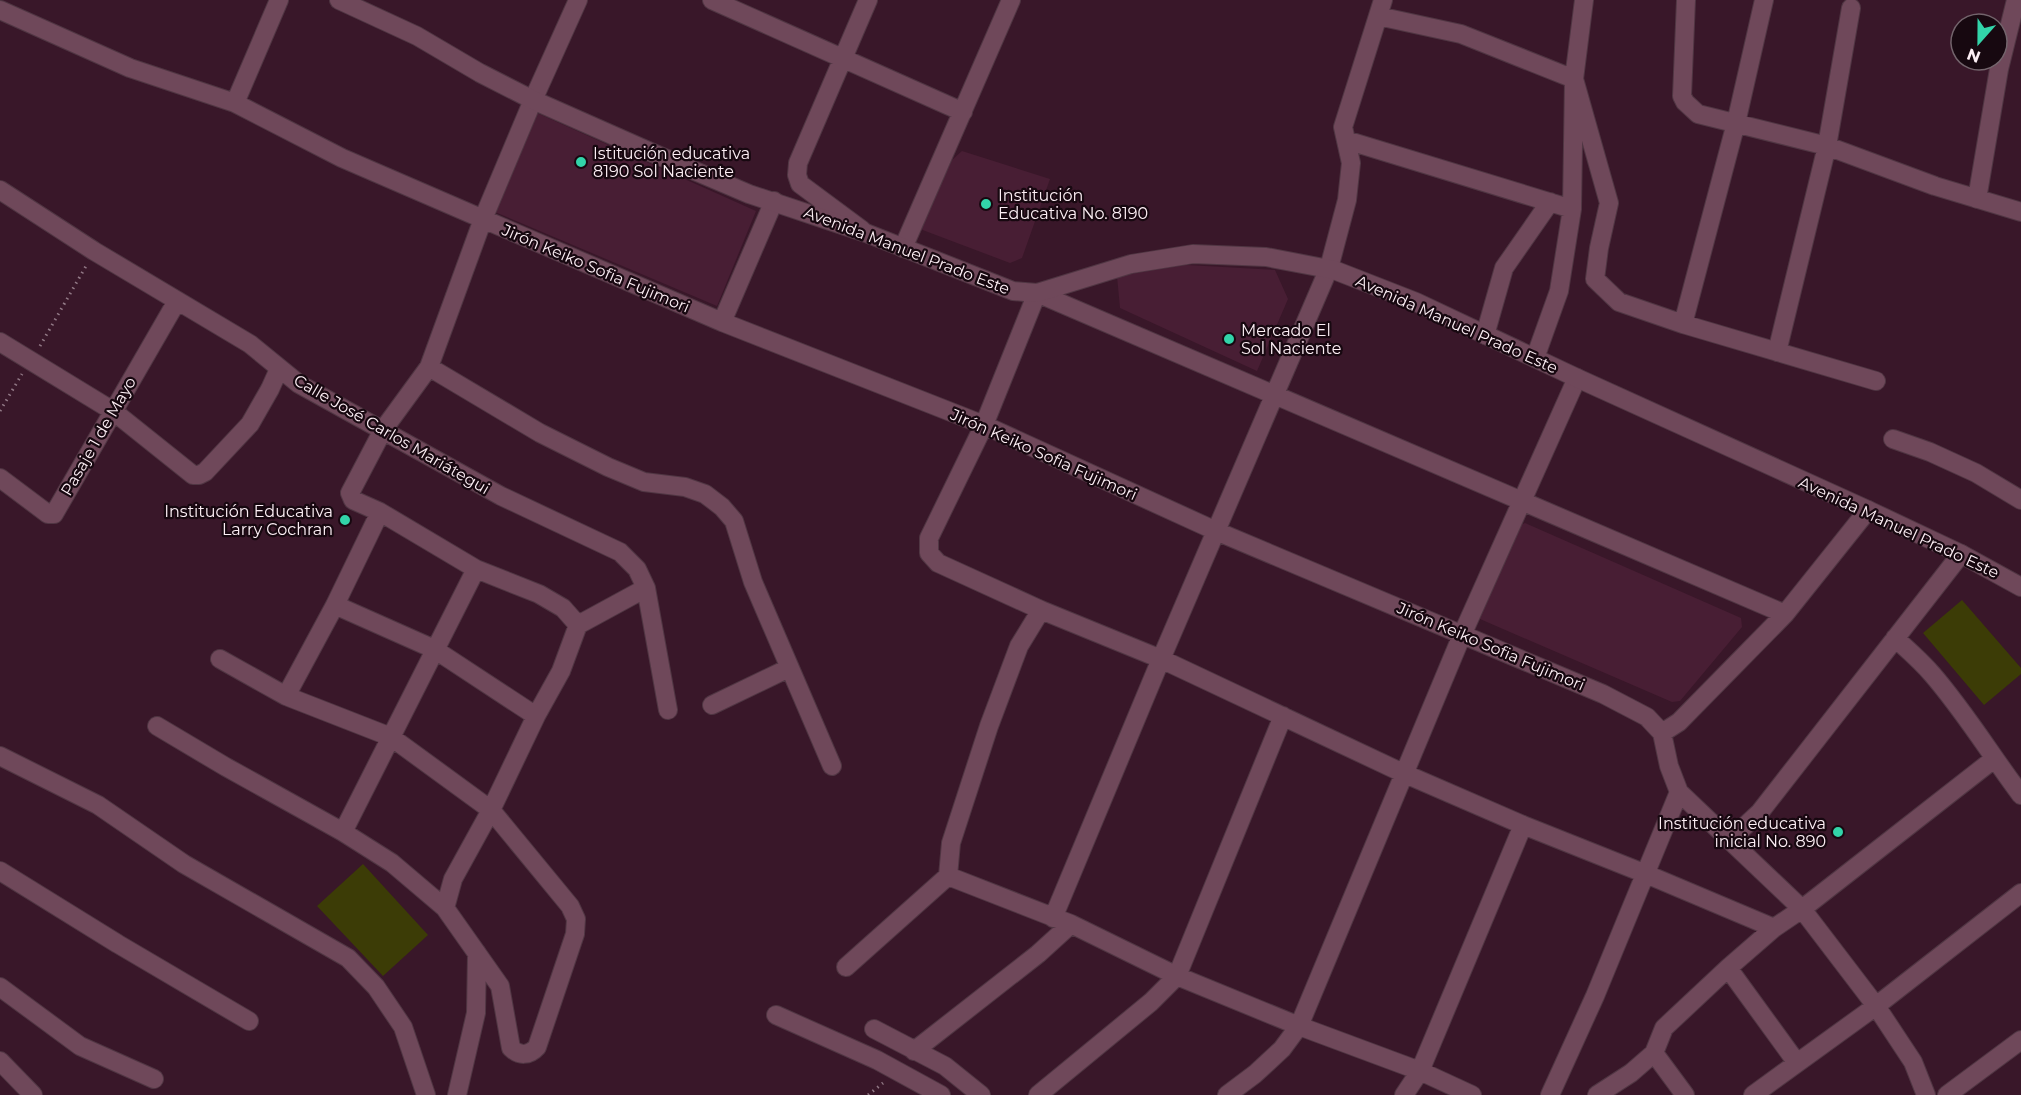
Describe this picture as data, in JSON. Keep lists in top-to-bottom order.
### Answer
{
  "streets": {
    "street": [
      "Avenida Manuel Prado Este",
      "Jirón Keiko Sofia Fujimori",
      "Calle José Carlos Mariátegui",
      "Pasaje 1 de Mayo"
    ]
  },
  "crossings": [
    ["Calle José Carlos Mariátegui", "Pasaje 1 de Mayo"]
  ],
  "places": [
    "Istitución educativa 8190 Sol Naciente",
    "Institución Educativa No. 8190",
    "Mercado El Sol Naciente",
    "Institución Educativa Larry Cochran",
    "Institución educativa inicial No. 890"
  ],
  "north": "bottom"
}
